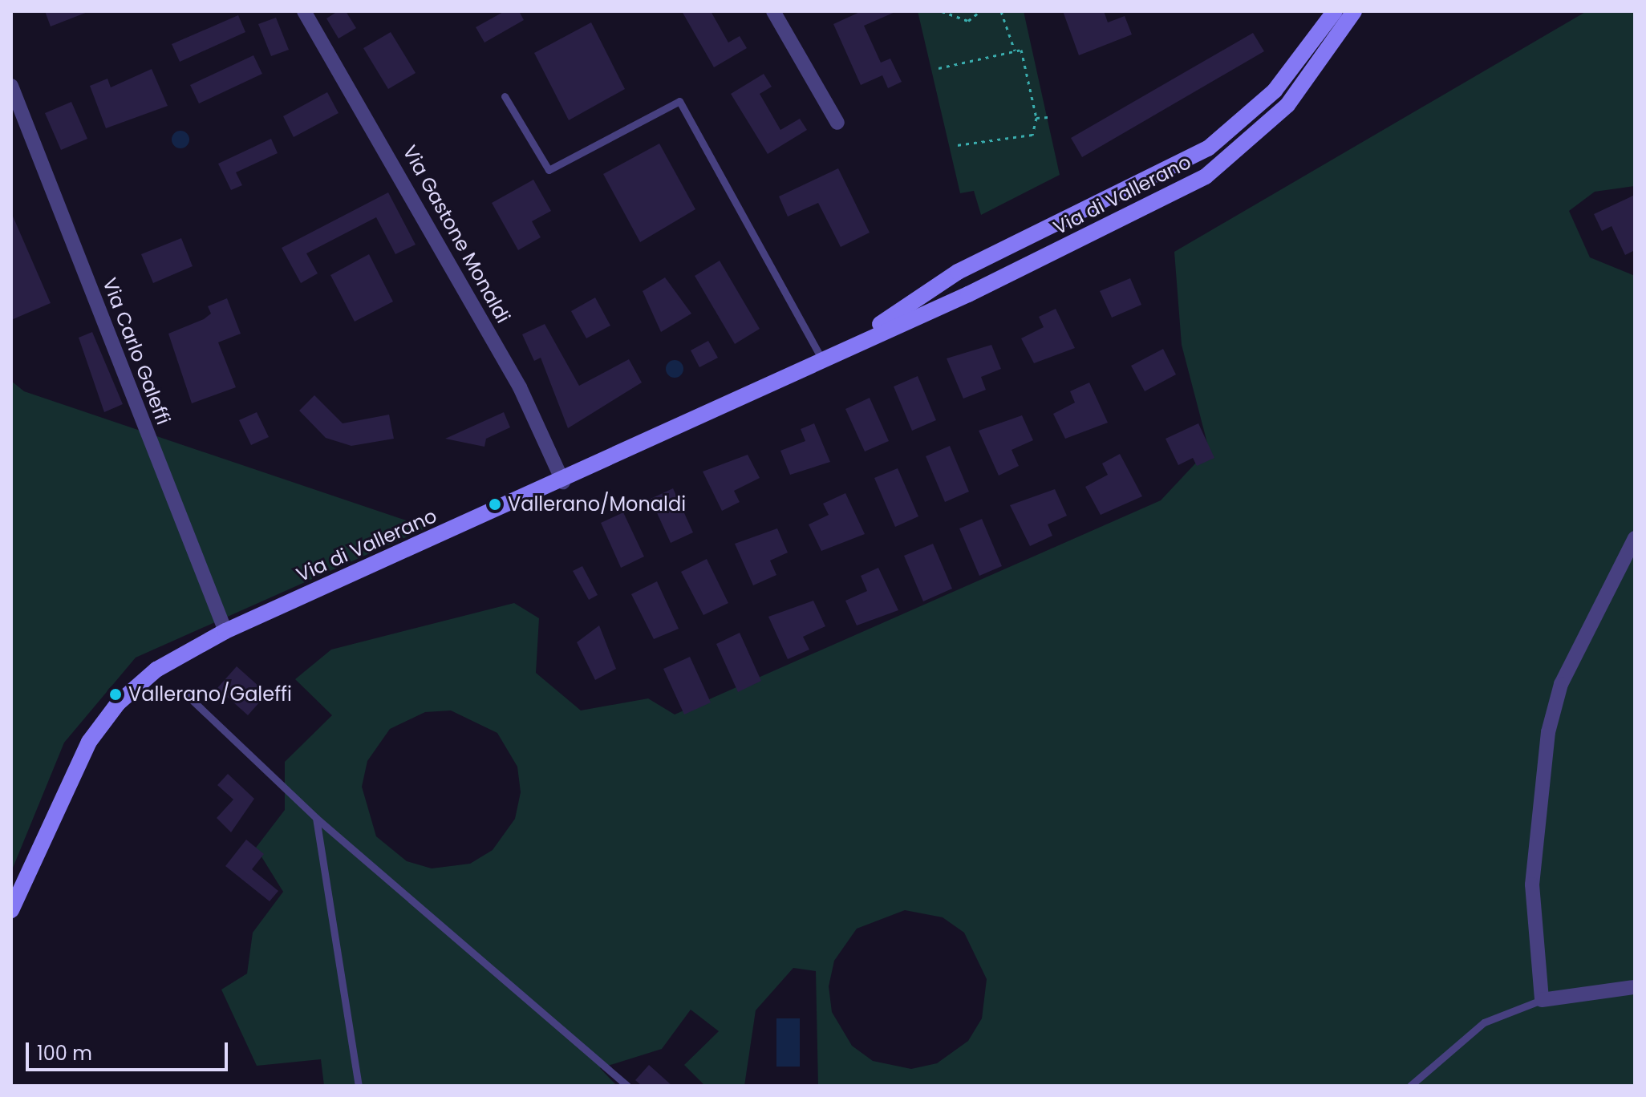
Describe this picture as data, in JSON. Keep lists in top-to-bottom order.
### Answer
{
  "streets": {
    "street": ["Via di Vallerano", "Via Gastone Monaldi", "Via Carlo Galeffi"]
  },
  "crossings": [
    ["Via di Vallerano", "Via Gastone Monaldi"],
    ["Via di Vallerano", "Via Carlo Galeffi"]
  ],
  "places": ["Vallerano/Monaldi", "Vallerano/Galeffi"],
  "scale_bar": "100 m"
}
